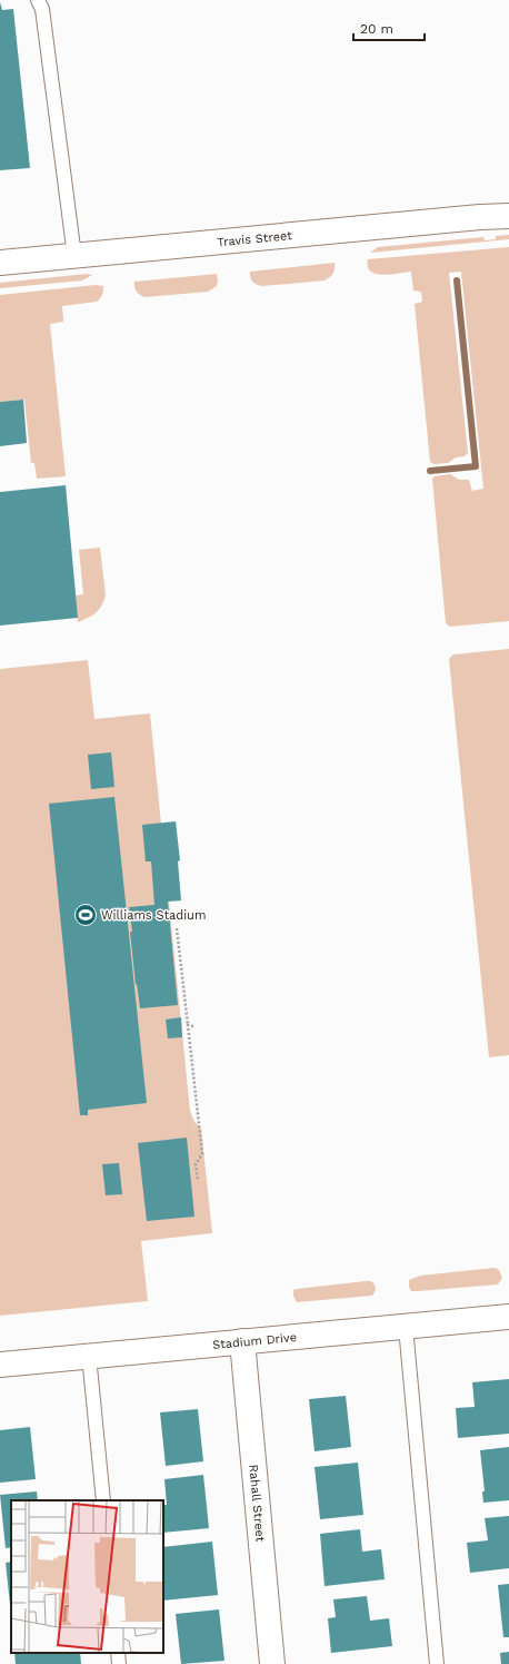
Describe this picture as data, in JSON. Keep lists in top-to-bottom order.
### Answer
{
  "streets": {
    "street": ["Travis Street", "Stadium Drive", "Rahall Street"]
  },
  "crossings": [
    ["Stadium Drive", "Rahall Street"]
  ],
  "places": {
    "sports": ["Williams Stadium"]
  },
  "scale_bar": "20 m"
}
